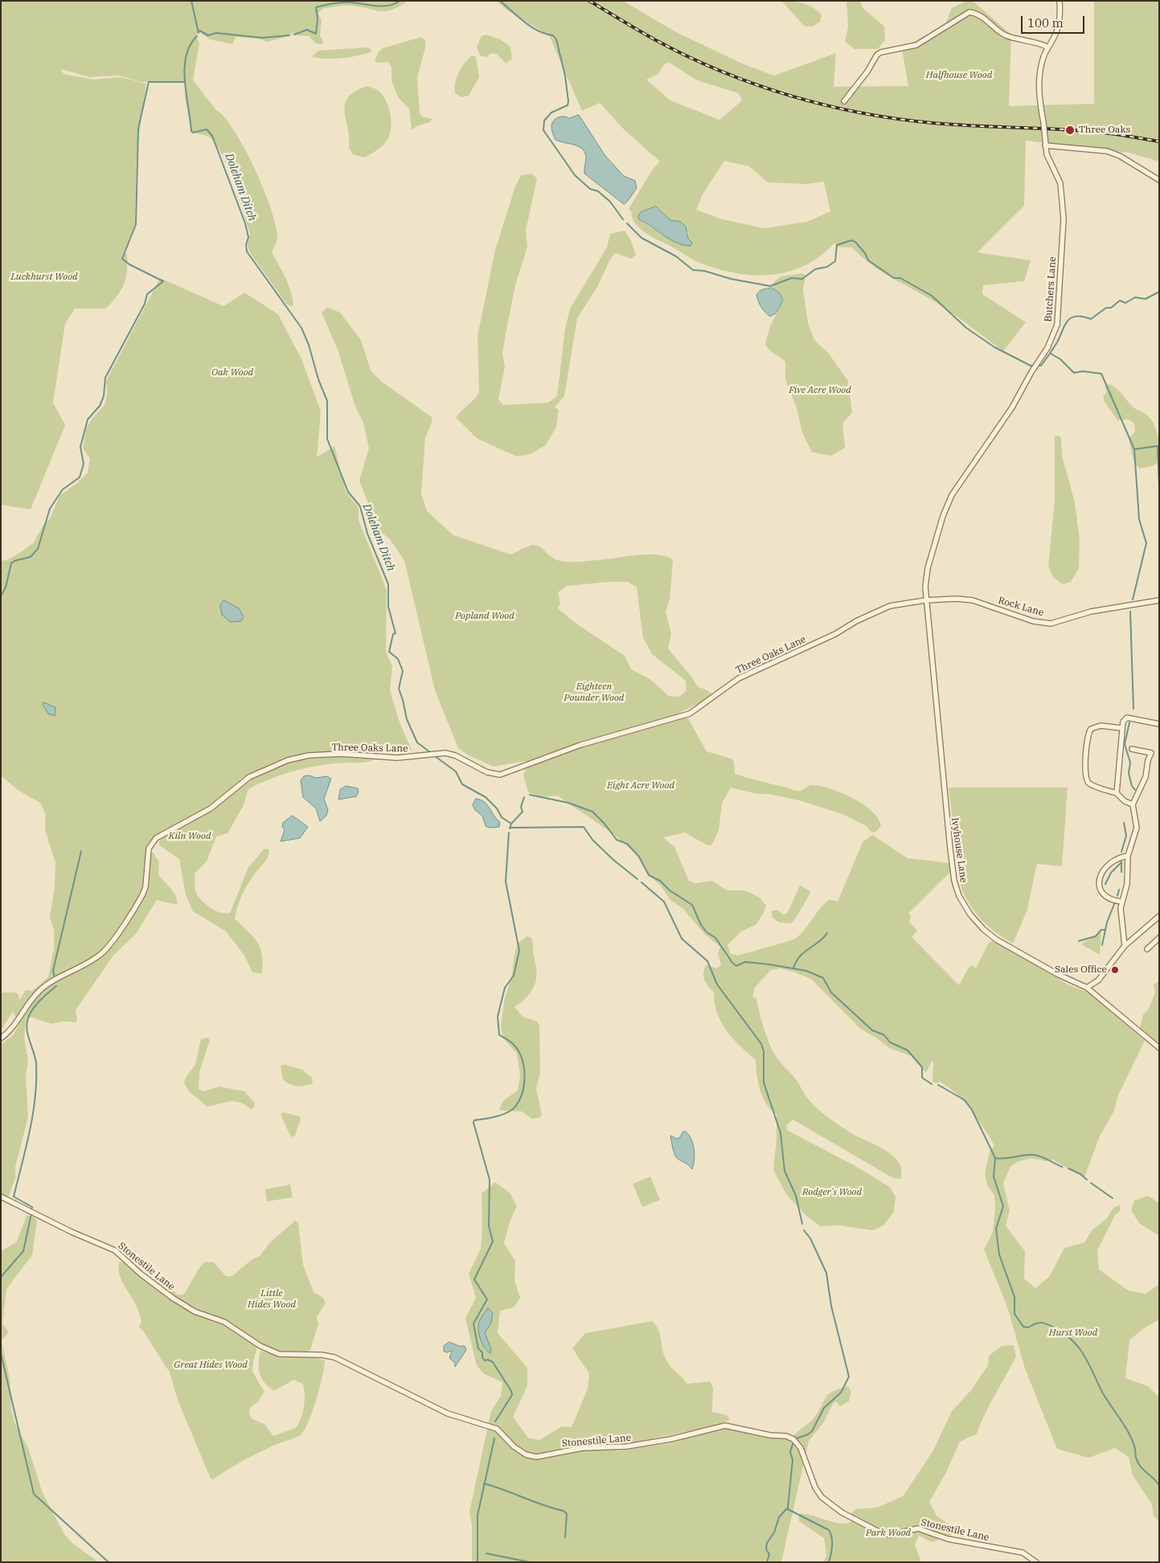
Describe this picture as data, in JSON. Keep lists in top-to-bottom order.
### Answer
{
  "streets": {
    "street": [
      "Butchers Lane",
      "Rock Lane",
      "Three Oaks Lane",
      "Ivyhouse Lane",
      "Stonestile Lane"
    ]
  },
  "crossings": [
    ["Butchers Lane", "Rock Lane"],
    ["Butchers Lane", "Three Oaks Lane"],
    ["Butchers Lane", "Ivyhouse Lane"],
    ["Rock Lane", "Three Oaks Lane"],
    ["Rock Lane", "Ivyhouse Lane"],
    ["Three Oaks Lane", "Ivyhouse Lane"]
  ],
  "water": ["Doleham Ditch"],
  "parks": [
    "Halfhouse Wood",
    "Luckhurst Wood",
    "Oak Wood",
    "Five Acre Wood",
    "Popland Wood",
    "Eighteen Pounder Wood",
    "Eight Acre Wood",
    "Kiln Wood",
    "Rodger's Wood",
    "Little Hides Wood",
    "Hurst Wood",
    "Great Hides Wood",
    "Park Wood"
  ],
  "places": ["Three Oaks", "Sales Office"],
  "scale_bar": "100 m"
}
